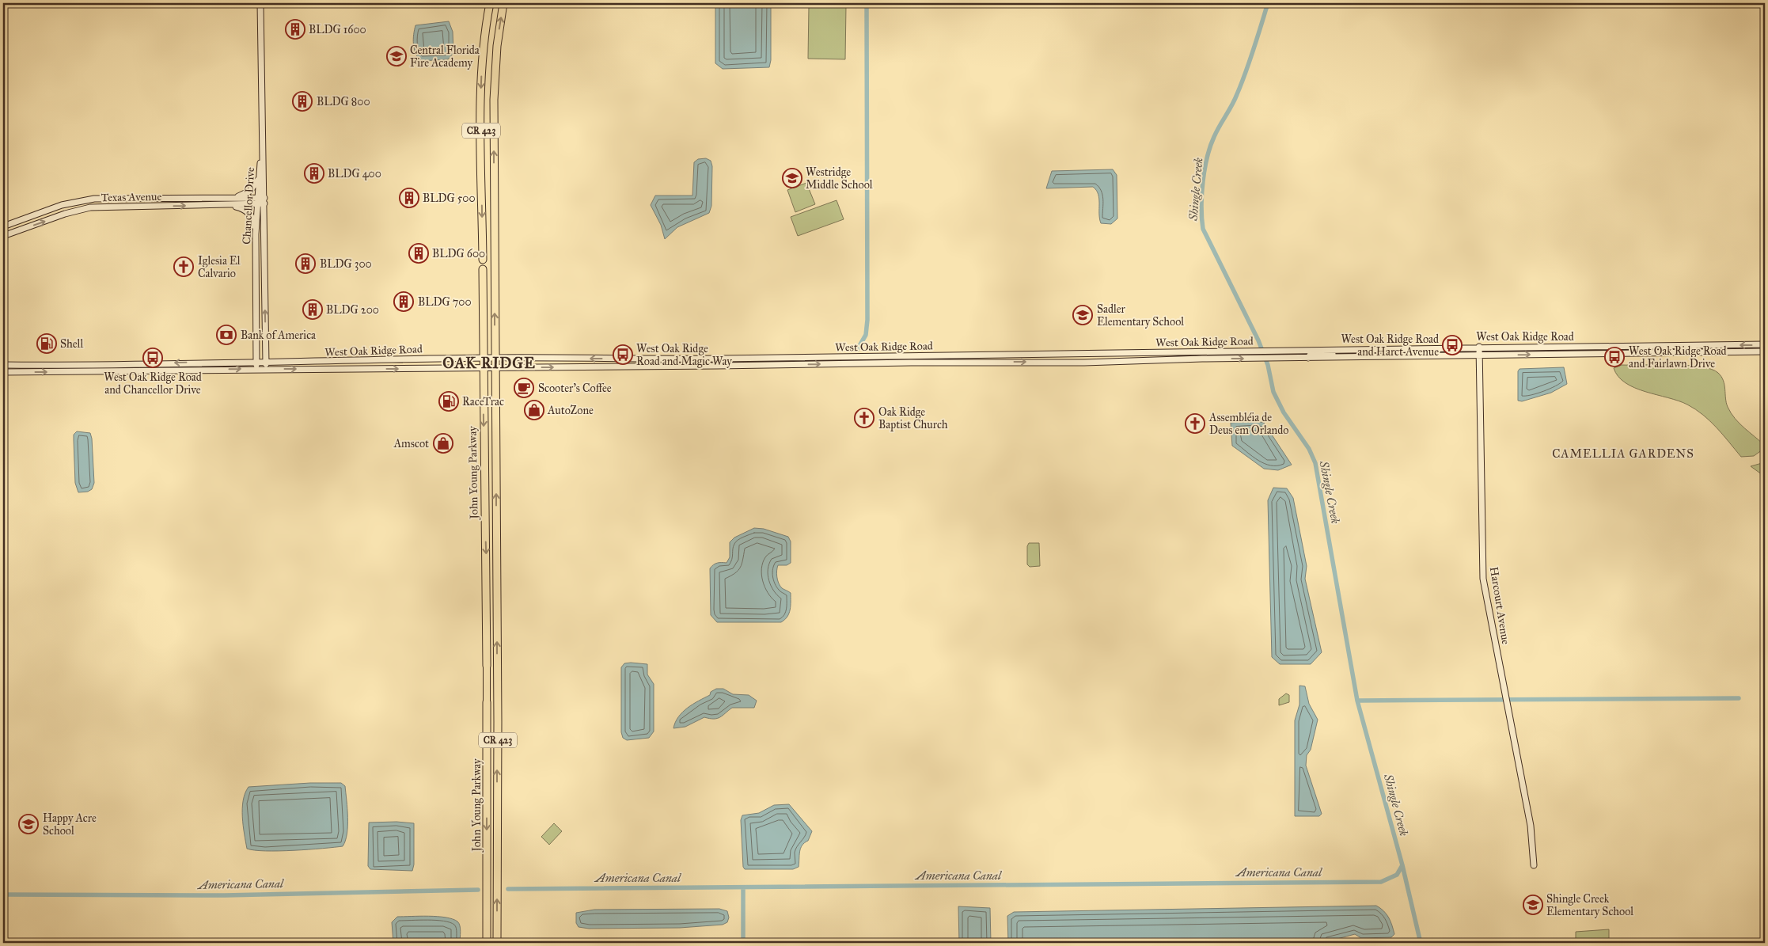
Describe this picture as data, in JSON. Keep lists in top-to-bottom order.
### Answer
{
  "streets": {
    "highway": ["CR 423", "John Young Parkway"],
    "street": [
      "Texas Avenue",
      "Chancellor Drive",
      "West Oak Ridge Road",
      "Harcourt Avenue"
    ]
  },
  "crossings": [
    ["Texas Avenue", "Chancellor Drive"],
    ["Chancellor Drive", "West Oak Ridge Road"],
    ["West Oak Ridge Road", "John Young Parkway"],
    ["West Oak Ridge Road", "Harcourt Avenue"]
  ],
  "districts": ["OAK RIDGE", "CAMELLIA GARDENS"],
  "water": ["Shingle Creek", "Americana Canal"],
  "places": {
    "building": [
      "BLDG 1600",
      "BLDG 800",
      "BLDG 400",
      "BLDG 500",
      "BLDG 600",
      "BLDG 300",
      "BLDG 700",
      "BLDG 200"
    ],
    "school or university": [
      "Central Florida Fire Academy",
      "Westridge Middle School",
      "Sadler Elementary School",
      "Happy Acre School",
      "Shingle Creek Elementary School"
    ],
    "church": ["Iglesia El Calvario", "Oak Ridge Baptist Church", "Assembléia de Deus em Orlando"],
    "bank": ["Bank of America"],
    "fuel station": ["Shell", "RaceTrac"],
    "bus stop": [
      "West Oak Ridge Road and Harct Avenue",
      "West Oak Ridge Road and Magic Way",
      "West Oak Ridge Road and Fairlawn Drive",
      "West Oak Ridge Road and Chancellor Drive"
    ],
    "cafe": ["Scooter's Coffee"],
    "shop": ["AutoZone", "Amscot"]
  }
}
